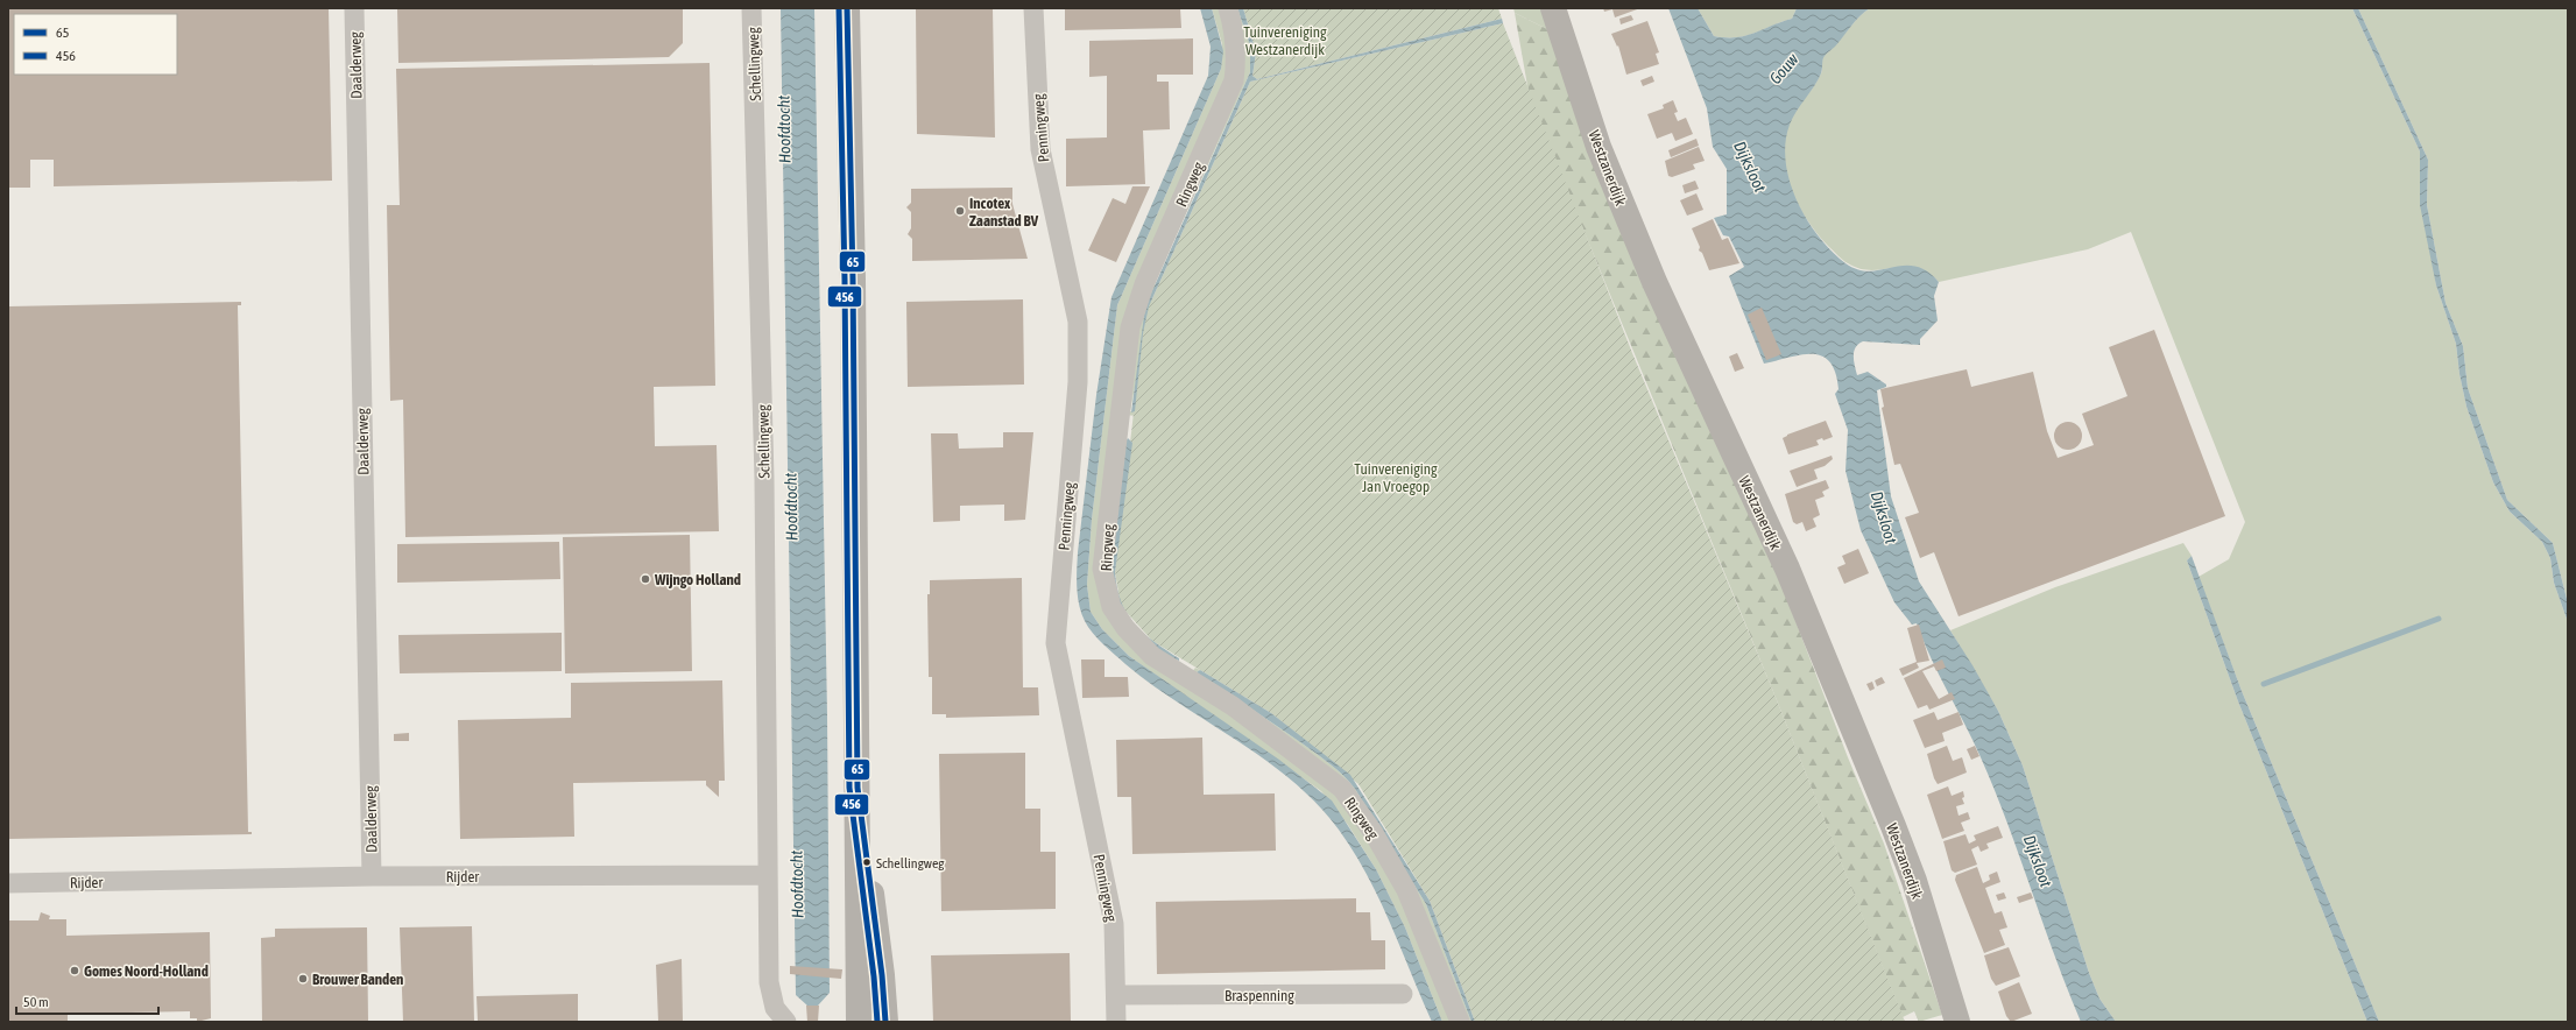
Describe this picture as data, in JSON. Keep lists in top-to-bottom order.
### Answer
{
  "streets": {
    "main road": ["Westzanerdijk"],
    "street": [
      "Schellingweg",
      "Daalderweg",
      "Penningweg",
      "Ringweg",
      "Rijder",
      "Braspenning"
    ]
  },
  "crossings": [
    ["Schellingweg", "Rijder"],
    ["Daalderweg", "Rijder"],
    ["Penningweg", "Braspenning"]
  ],
  "water": ["Gouw", "Hoofdtocht", "Dijksloot"],
  "parks": ["Tuinvereniging Westzanerdijk", "Tuinvereniging Jan Vroegop"],
  "places": [
    "Incotex Zaanstad BV",
    "Wijngo Holland",
    "Schellingweg",
    "Gomes Noord-Holland",
    "Brouwer Banden"
  ],
  "lines": ["transit line 65", "transit line 456"],
  "legend": ["65", "456"],
  "scale_bar": "50 m"
}
